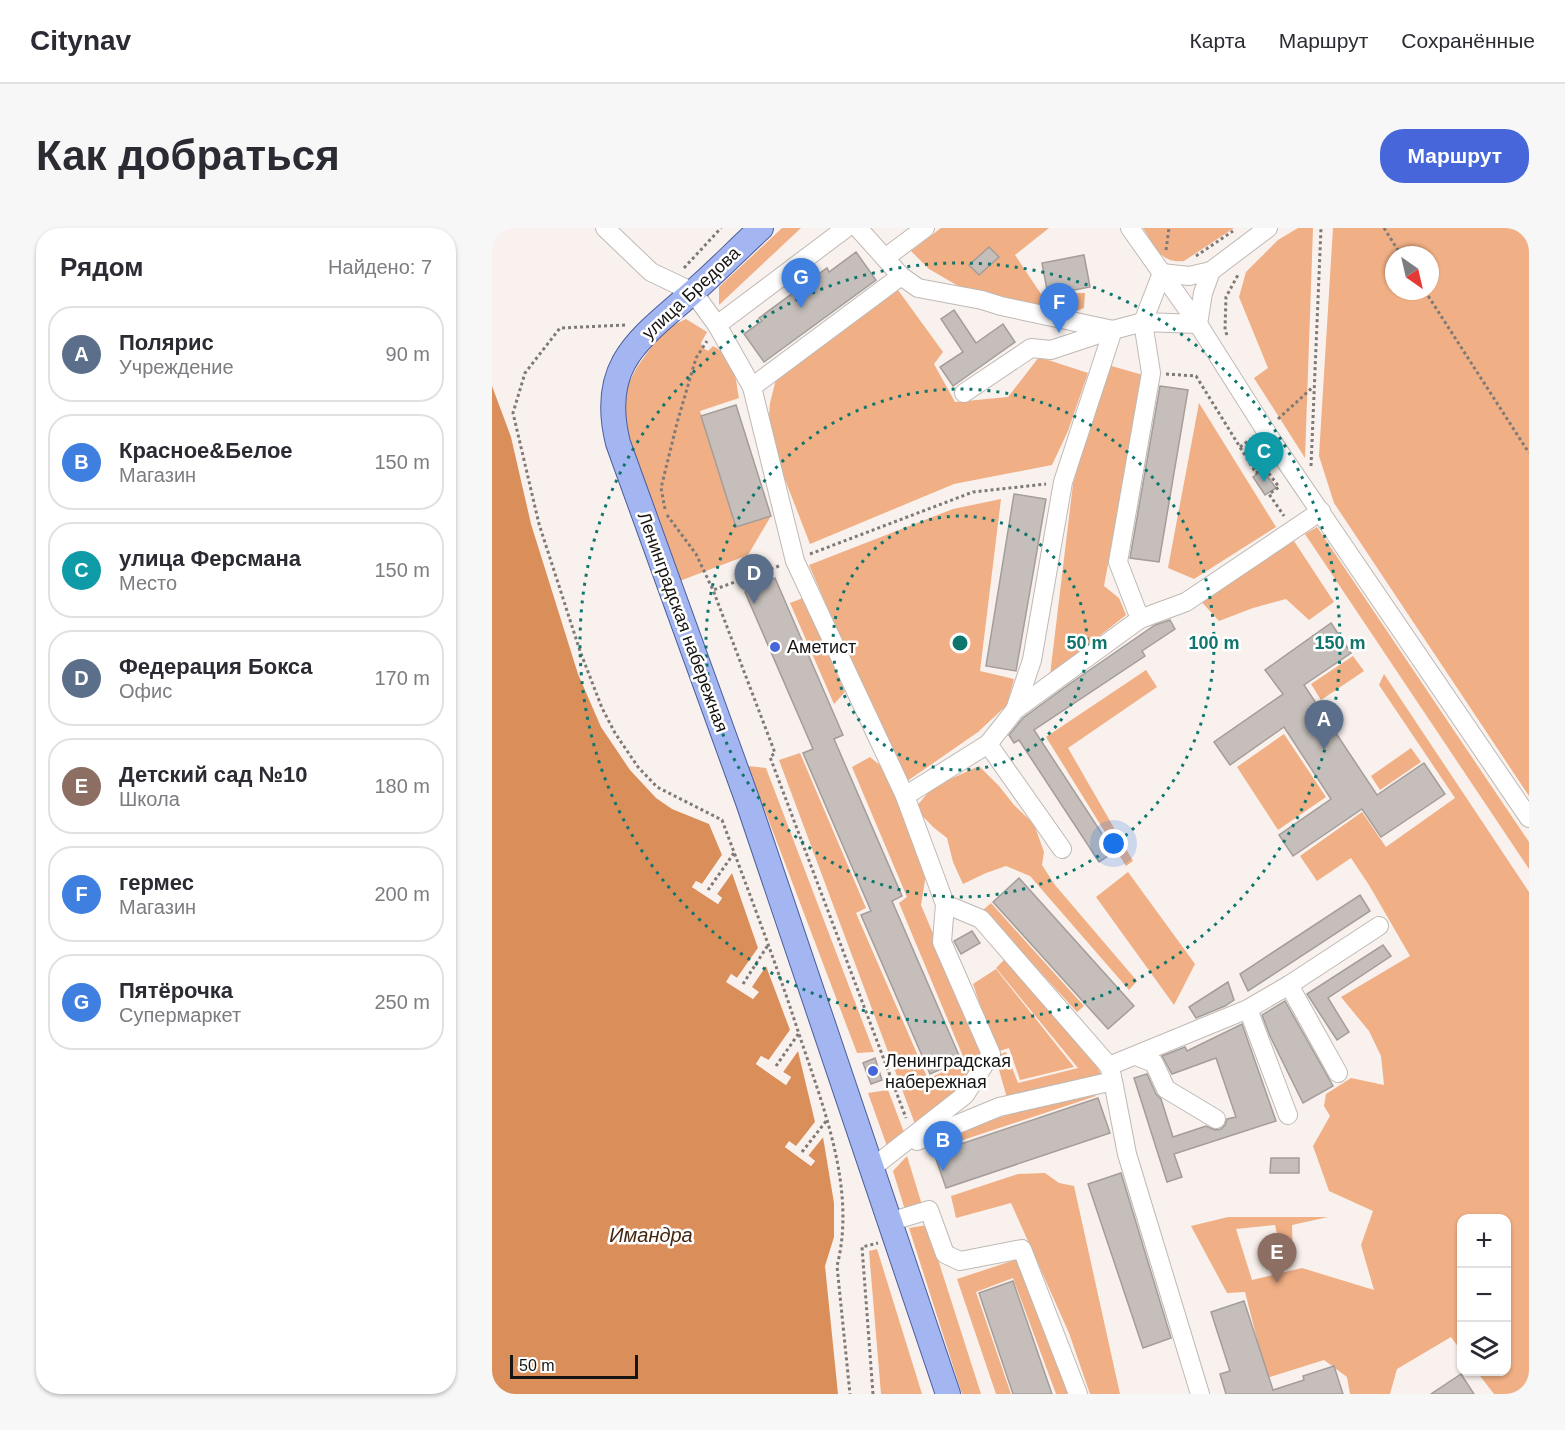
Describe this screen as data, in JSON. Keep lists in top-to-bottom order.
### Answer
{
  "streets": {
    "main road": ["улица Бредова", "Ленинградская набережная"]
  },
  "crossings": [
    ["улица Бредова", "Ленинградская набережная"]
  ],
  "water": ["Имандра"],
  "places": ["Аметист", "Ленинградская набережная"],
  "scale_bar": "50 m",
  "north": "bottom right",
  "page": {
    "header": "Citynav",
    "nav": ["Карта", "Маршрут", "Сохранённые"],
    "buttons": "Маршрут",
    "title": "Как добраться",
    "heading": ["Рядом", "Найдено: 7"],
    "pins": [
      "G",
      "F",
      "C",
      "D",
      "A",
      "B",
      "E"
    ],
    "list": [
      {
        "mark": "A",
        "name": "Полярис",
        "note": "Учреждение",
        "value": "90 m"
      },
      {
        "mark": "B",
        "name": "Красное&Белое",
        "note": "Магазин",
        "value": "150 m"
      },
      {
        "mark": "C",
        "name": "улица Ферсмана",
        "note": "Место",
        "value": "150 m"
      },
      {
        "mark": "D",
        "name": "Федерация Бокса",
        "note": "Офис",
        "value": "170 m"
      },
      {
        "mark": "E",
        "name": "Детский сад №10",
        "note": "Школа",
        "value": "180 m"
      },
      {
        "mark": "F",
        "name": "гермес",
        "note": "Магазин",
        "value": "200 m"
      },
      {
        "mark": "G",
        "name": "Пятёрочка",
        "note": "Супермаркет",
        "value": "250 m"
      }
    ],
    "map_buttons": ["+", "−"],
    "scale": "50 m"
  },
  "rings": ["50 m", "100 m", "150 m"]
}
